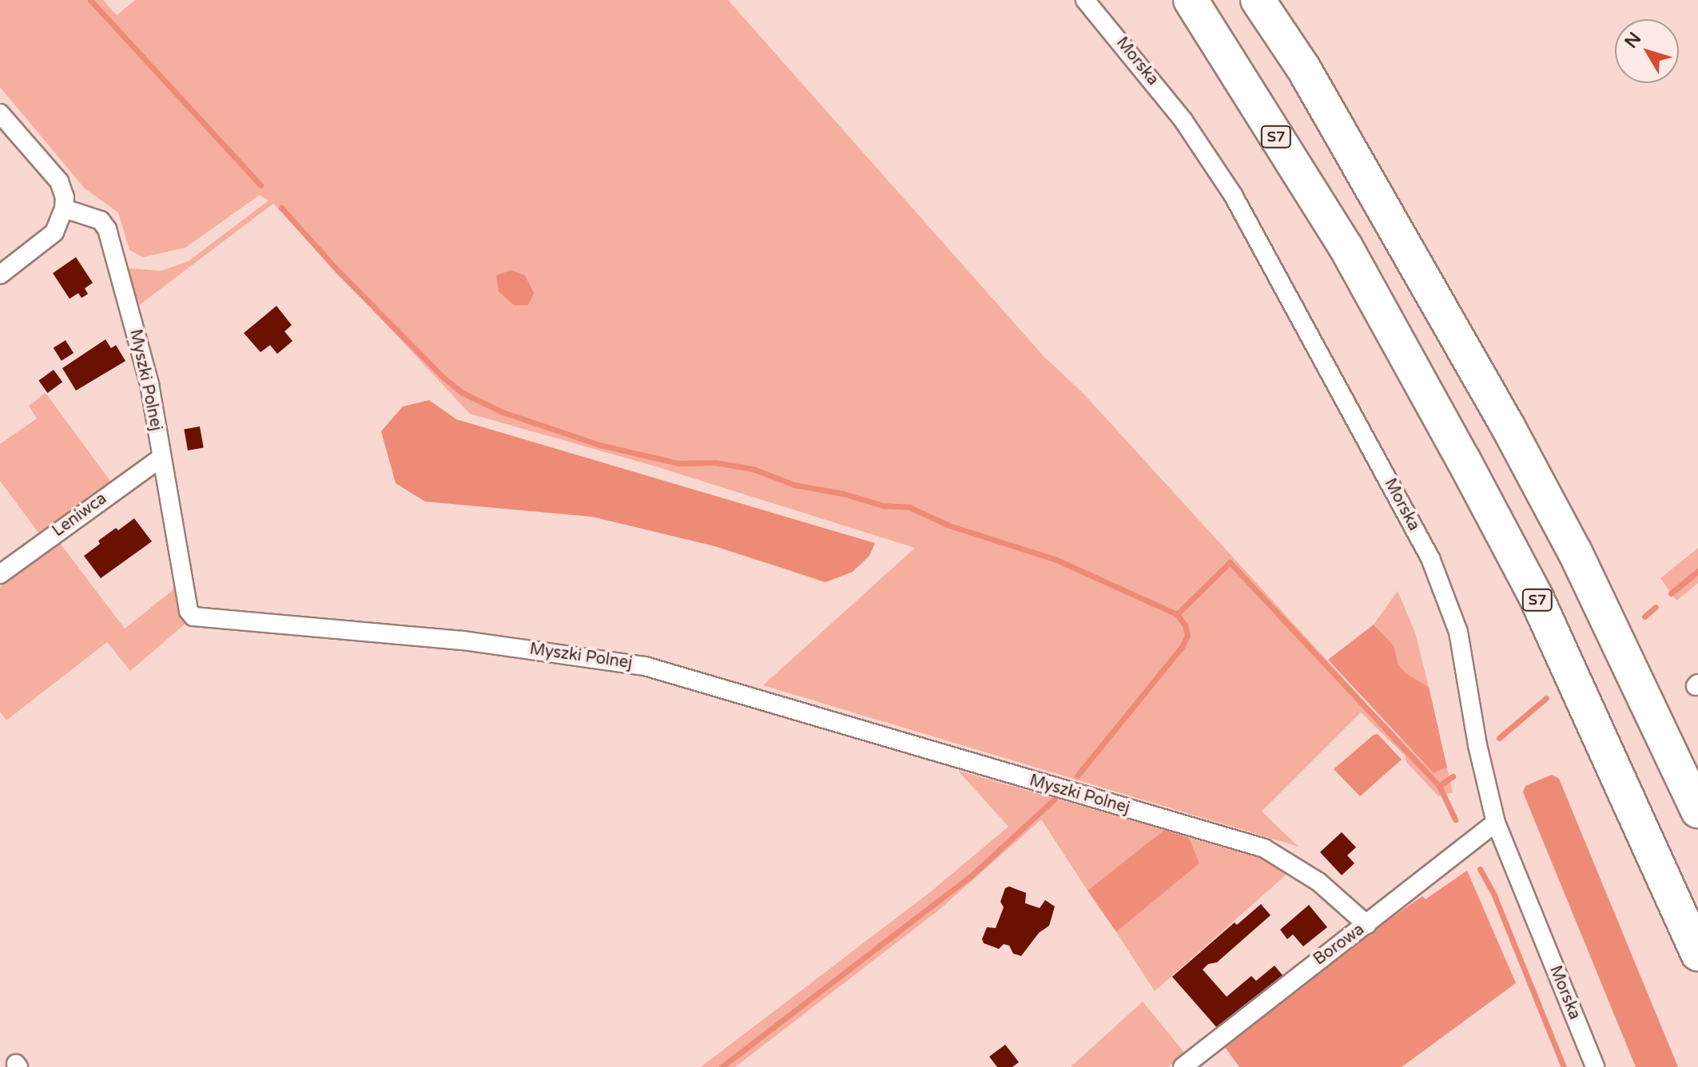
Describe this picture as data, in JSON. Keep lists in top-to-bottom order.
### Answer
{
  "streets": {
    "highway": ["S7"],
    "street": [
      "Morska",
      "Myszki Polnej",
      "Leniwca",
      "Borowa"
    ]
  },
  "crossings": [
    ["Morska", "Borowa"],
    ["Myszki Polnej", "Leniwca"],
    ["Myszki Polnej", "Borowa"]
  ],
  "north": "top left"
}
